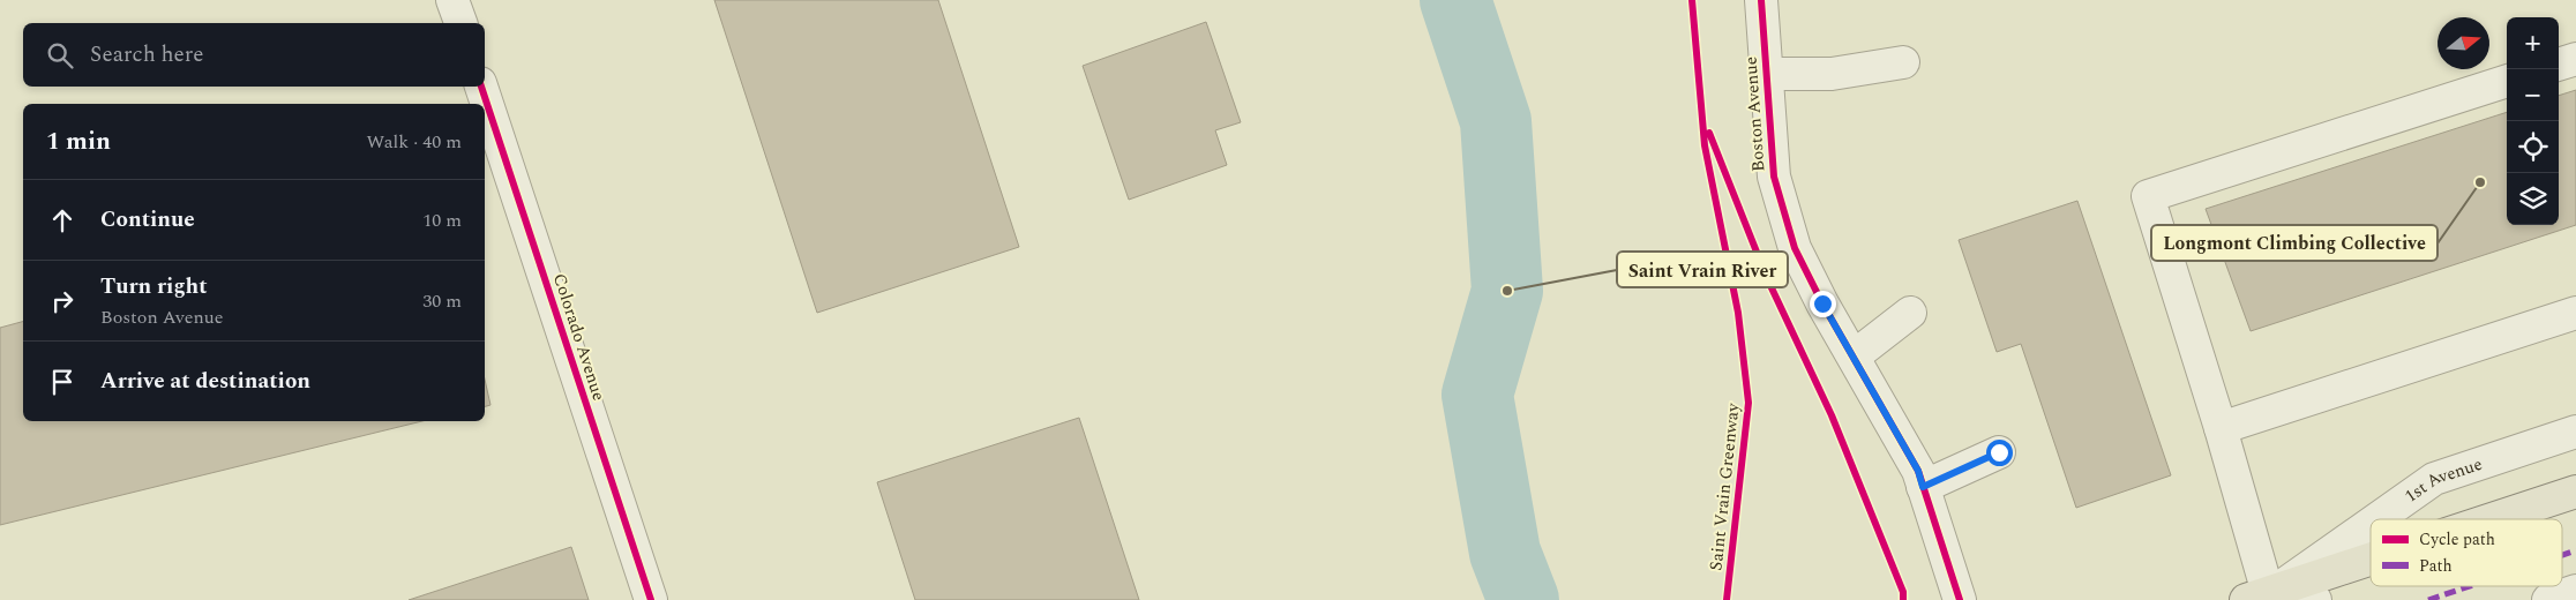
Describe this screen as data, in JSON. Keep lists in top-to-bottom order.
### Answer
{
  "streets": {
    "street": ["Boston Avenue", "Colorado Avenue", "1st Avenue"],
    "cycle path": ["Saint Vrain Greenway"]
  },
  "places": ["Longmont Climbing Collective", "Saint Vrain River"],
  "legend": ["Cycle path", "Path"],
  "north": "right",
  "page": {
    "map_buttons": ["+", "−"],
    "search": "Search here",
    "heading": ["1 min", "Walk · 40 m"],
    "list": [
      ["Continue", "10 m"],
      ["Turn right", "Boston Avenue", "30 m"],
      "Arrive at destination"
    ]
  }
}
